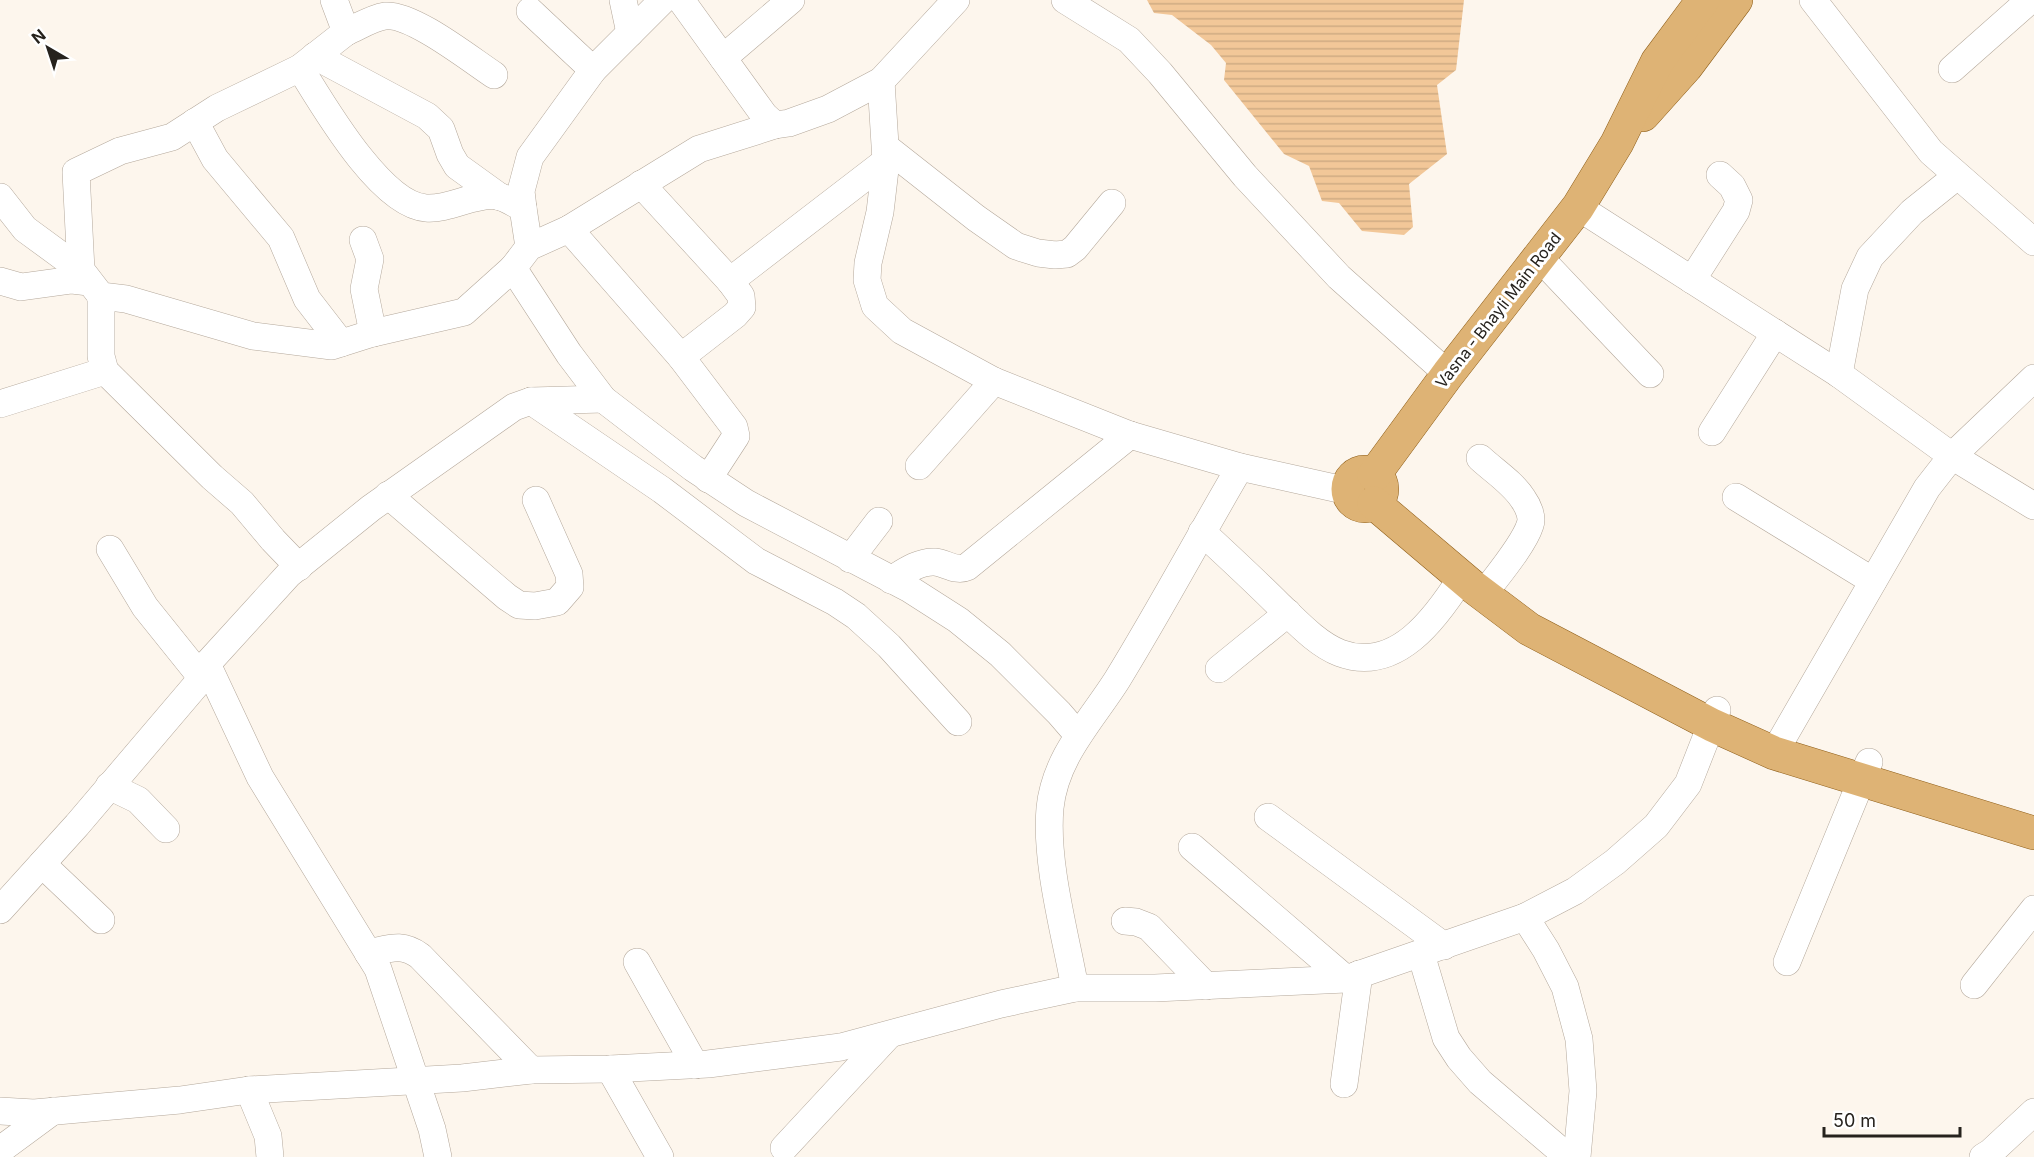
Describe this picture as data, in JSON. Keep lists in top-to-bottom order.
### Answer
{
  "streets": {
    "main road": ["Vasna - Bhayli Main Road"]
  },
  "scale_bar": "50 m",
  "north": "top left"
}
